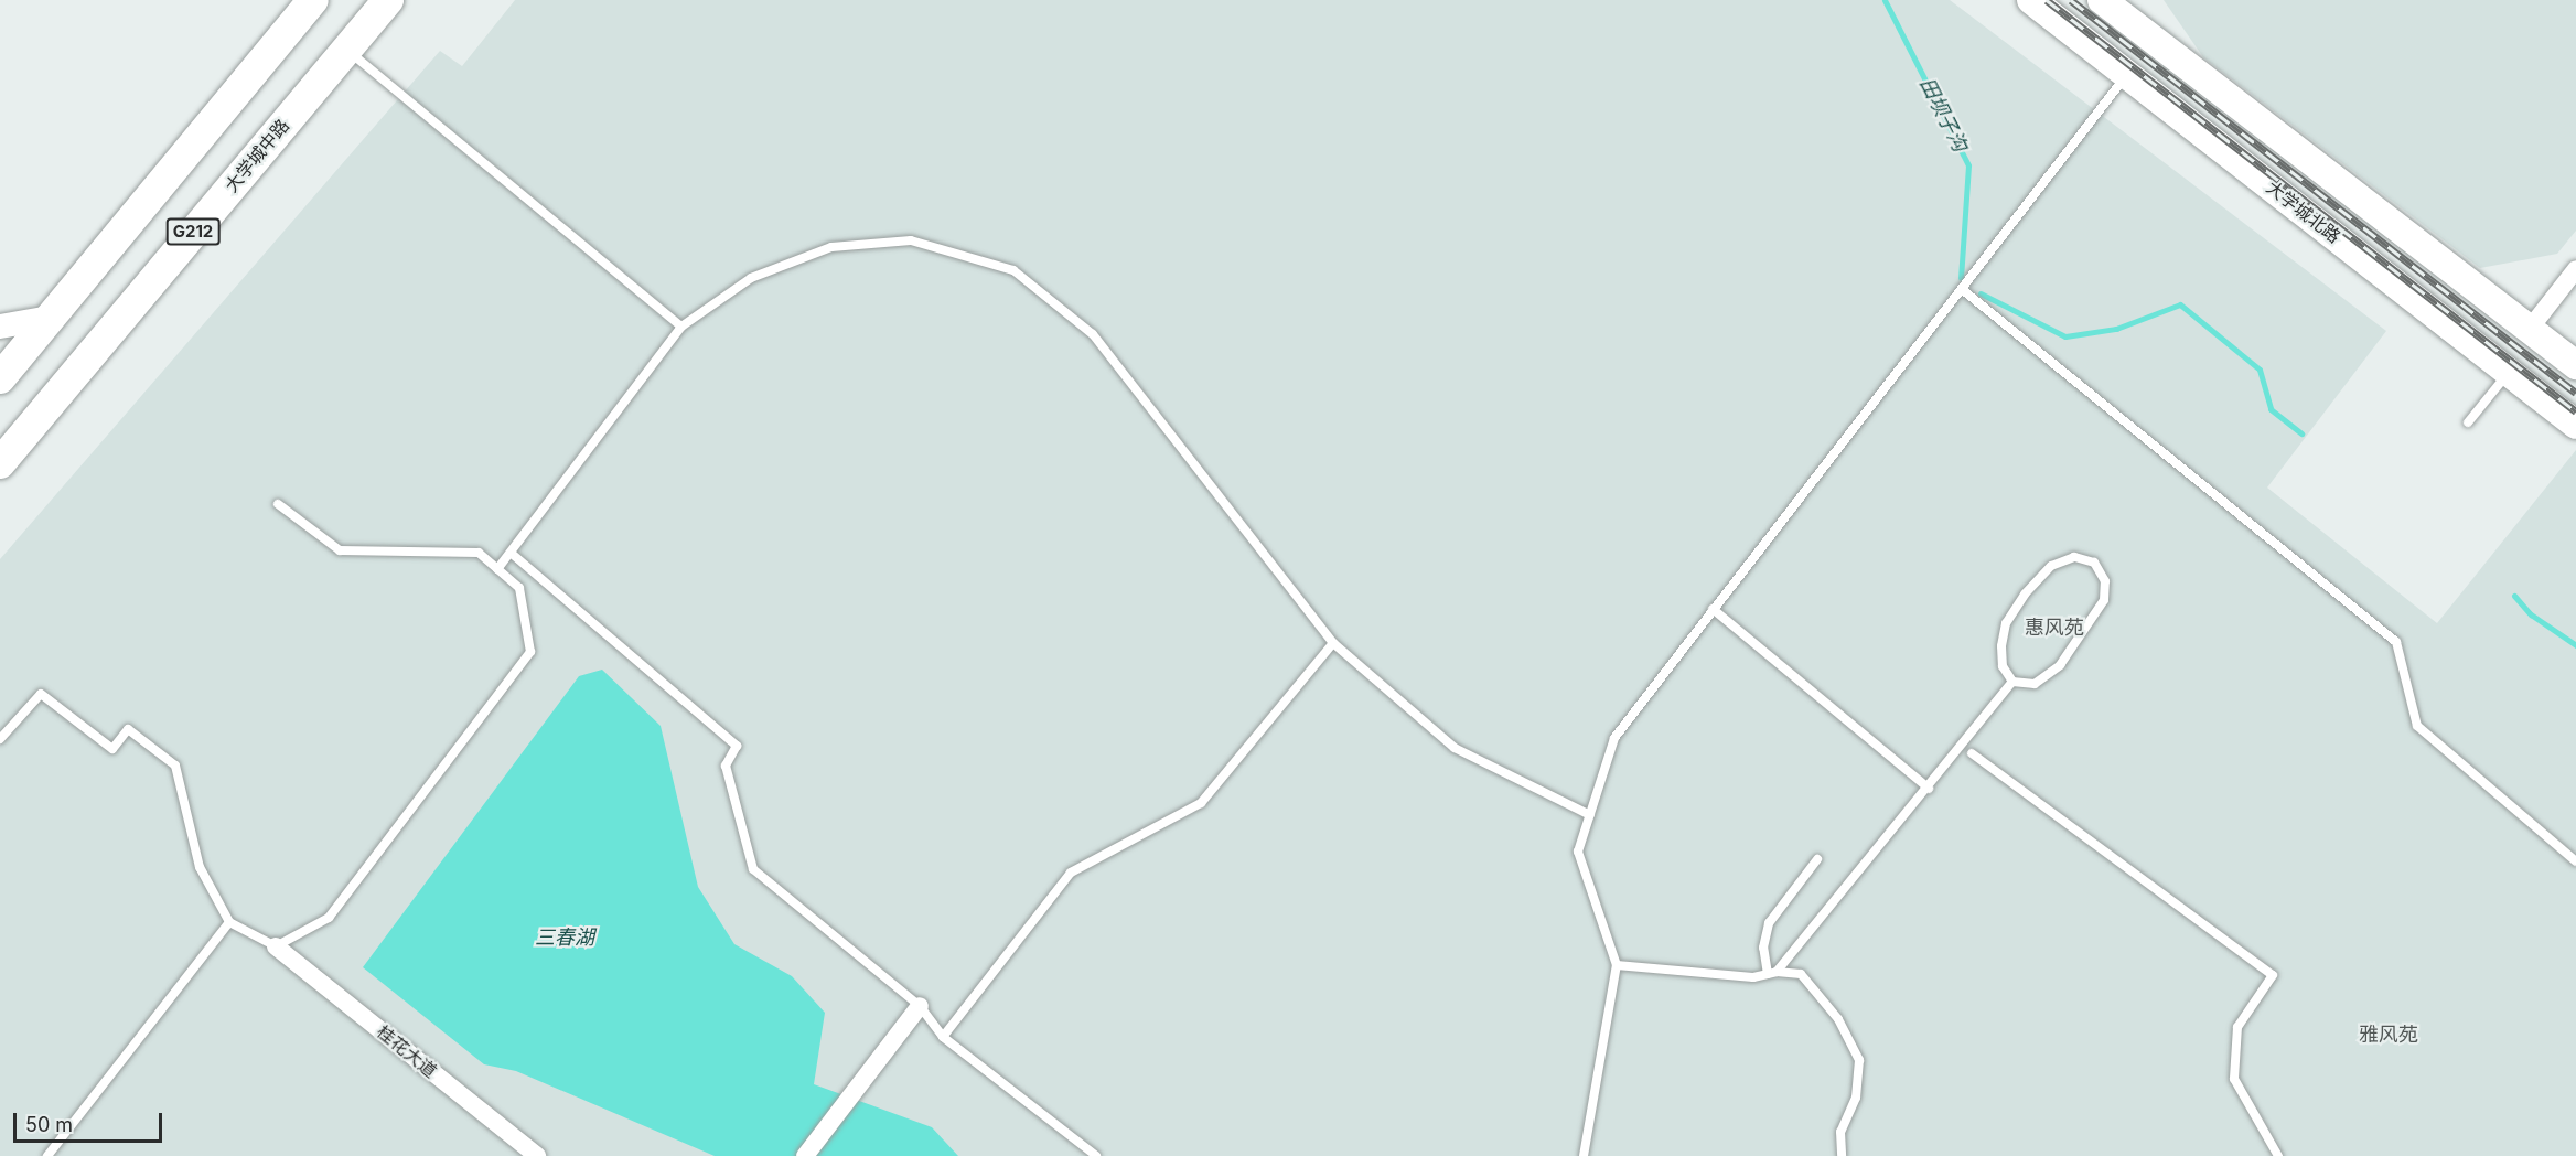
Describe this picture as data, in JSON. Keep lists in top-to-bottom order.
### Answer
{
  "streets": {
    "highway": ["大学城中路", "G212"],
    "main road": ["大学城北路"],
    "street": ["桂花大道"]
  },
  "districts": ["惠风苑", "雅风苑"],
  "water": ["田坝子沟", "三春湖"],
  "scale_bar": "50 m"
}
